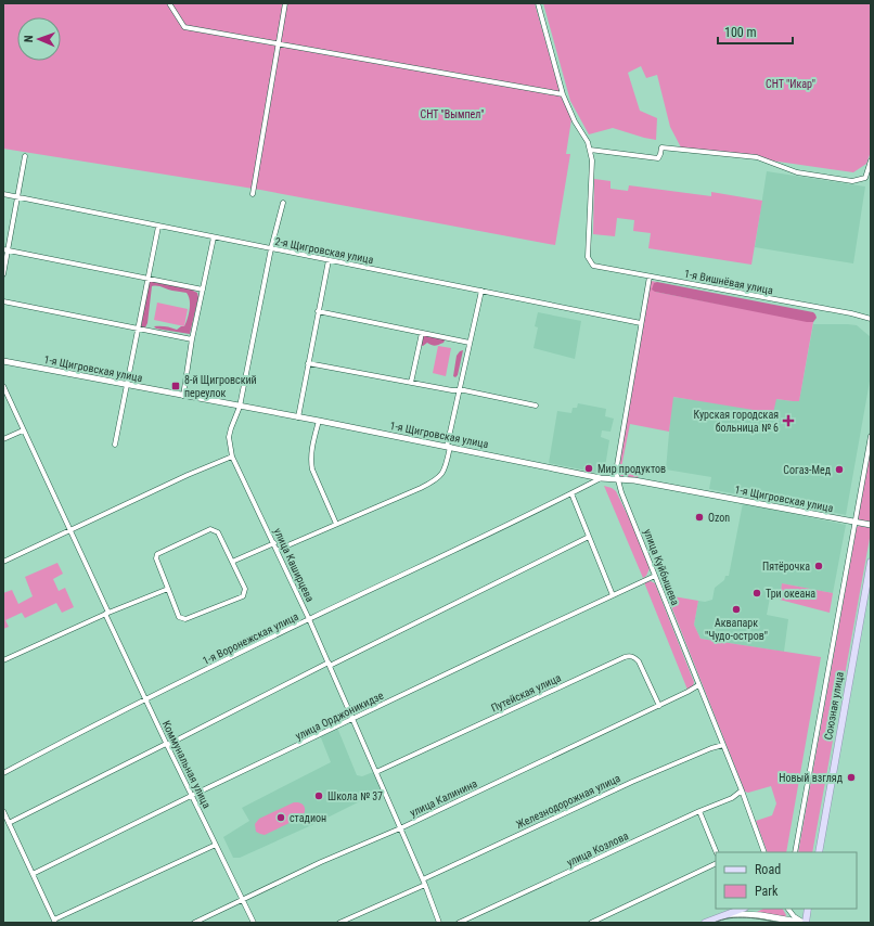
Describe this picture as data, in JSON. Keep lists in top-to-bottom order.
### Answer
{
  "streets": {
    "main road": ["Союзная улица"],
    "street": [
      "2-я Щигровская улица",
      "1-я Вишнёвая улица",
      "1-я Щигровская улица",
      "улица Каширцева",
      "улица Куйбышева",
      "1-я Воронежская улица",
      "Путейская улица",
      "улица Орджоникидзе",
      "Коммунальная улица",
      "улица Калинина",
      "Железнодорожная улица",
      "улица Козлова"
    ]
  },
  "crossings": [
    ["2-я Щигровская улица", "улица Каширцева"],
    ["2-я Щигровская улица", "улица Куйбышева"],
    ["1-я Вишнёвая улица", "улица Куйбышева"],
    ["1-я Щигровская улица", "улица Каширцева"],
    ["1-я Щигровская улица", "улица Куйбышева"],
    ["1-я Щигровская улица", "1-я Воронежская улица"],
    ["улица Каширцева", "1-я Воронежская улица"],
    ["улица Каширцева", "Путейская улица"],
    ["улица Каширцева", "улица Орджоникидзе"],
    ["улица Каширцева", "улица Калинина"],
    ["улица Каширцева", "Железнодорожная улица"],
    ["улица Куйбышева", "улица Орджоникидзе"],
    ["улица Куйбышева", "улица Калинина"],
    ["улица Куйбышева", "Железнодорожная улица"],
    ["улица Куйбышева", "улица Козлова"],
    ["1-я Воронежская улица", "Коммунальная улица"],
    ["Путейская улица", "улица Калинина"],
    ["улица Орджоникидзе", "Коммунальная улица"],
    ["Коммунальная улица", "улица Калинина"]
  ],
  "parks": ["СНТ \"Икар\"", "СНТ \"Вымпел\""],
  "places": {
    "transit": ["8-й Щигровский переулок"],
    "health": ["Курская городская больница № 6"],
    "other": [
      "Мир продуктов",
      "Согаз-Мед",
      "Ozon",
      "Пятёрочка",
      "Три океана",
      "Аквапарк \"Чудо-остров\"",
      "Новый взгляд",
      "Школа № 37",
      "стадион"
    ]
  },
  "legend": ["Road", "Park"],
  "scale_bar": "100 m",
  "north": "left"
}
